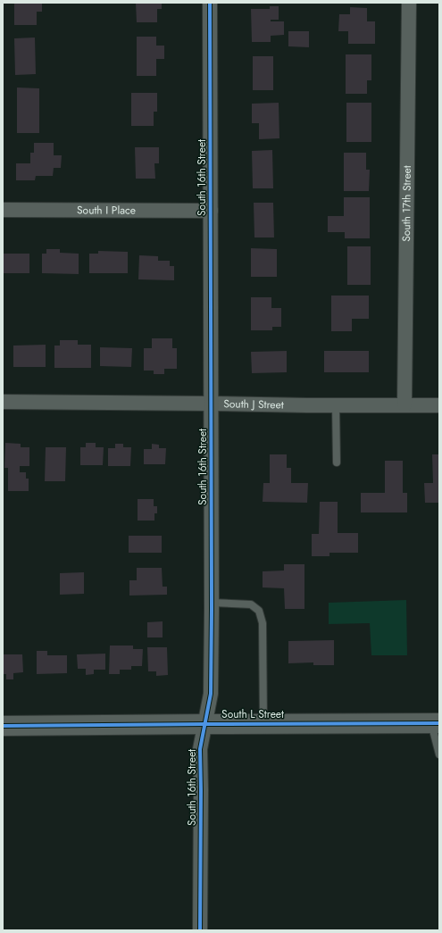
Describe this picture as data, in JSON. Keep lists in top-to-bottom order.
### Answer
{
  "streets": {
    "street": [
      "South 16th Street",
      "South 17th Street",
      "South I Place",
      "South J Street",
      "South L Street"
    ]
  },
  "crossings": [
    ["South 16th Street", "South I Place"],
    ["South 16th Street", "South J Street"],
    ["South 16th Street", "South L Street"],
    ["South 17th Street", "South J Street"]
  ]
}
